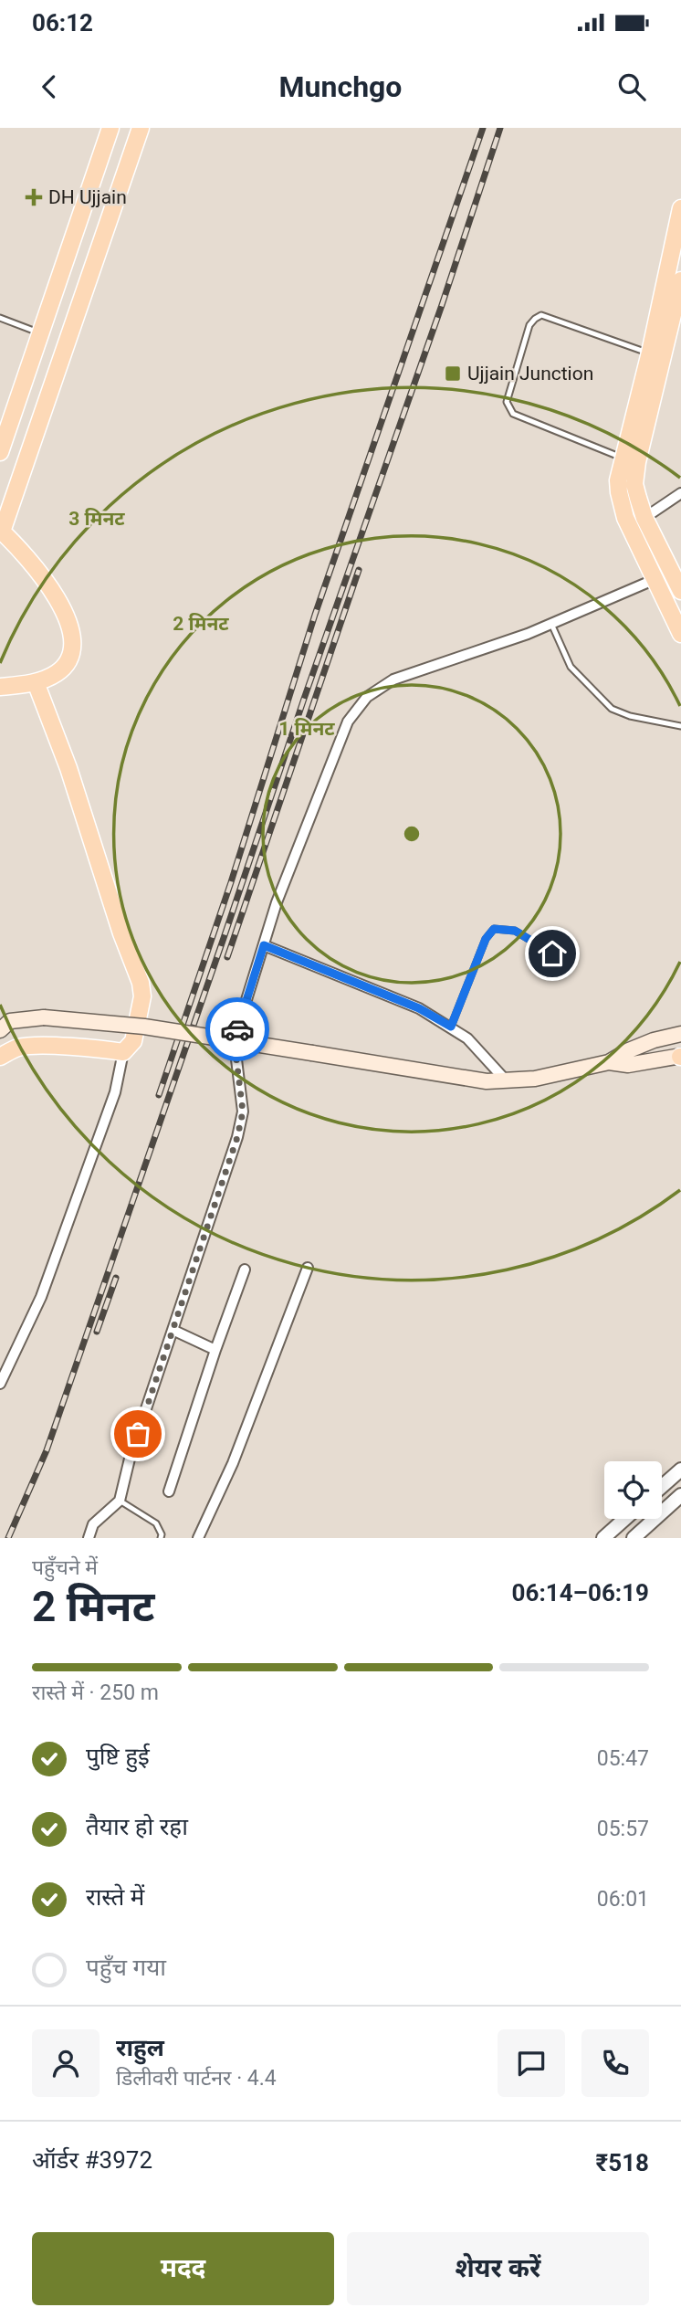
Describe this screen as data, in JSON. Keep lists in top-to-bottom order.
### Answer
{
  "places": {
    "health": ["DH Ujjain"],
    "transit": ["Ujjain Junction"]
  },
  "page": {
    "status": "06:12",
    "header": "Munchgo",
    "heading": ["2 मिनट", "पहुँचने में", "06:14–06:19"],
    "panel": [
      "राहुल",
      "डिलीवरी पार्टनर · 4.4",
      "ऑर्डर #3972",
      "₹518"
    ],
    "bar": "रास्ते में · 250 m",
    "list": [
      ["पुष्टि हुई", "05:47"],
      ["तैयार हो रहा", "05:57"],
      ["रास्ते में", "06:01"],
      "पहुँच गया"
    ],
    "buttons": ["मदद", "शेयर करें"]
  },
  "rings": ["3 मिनट", "2 मिनट", "1 मिनट"]
}
